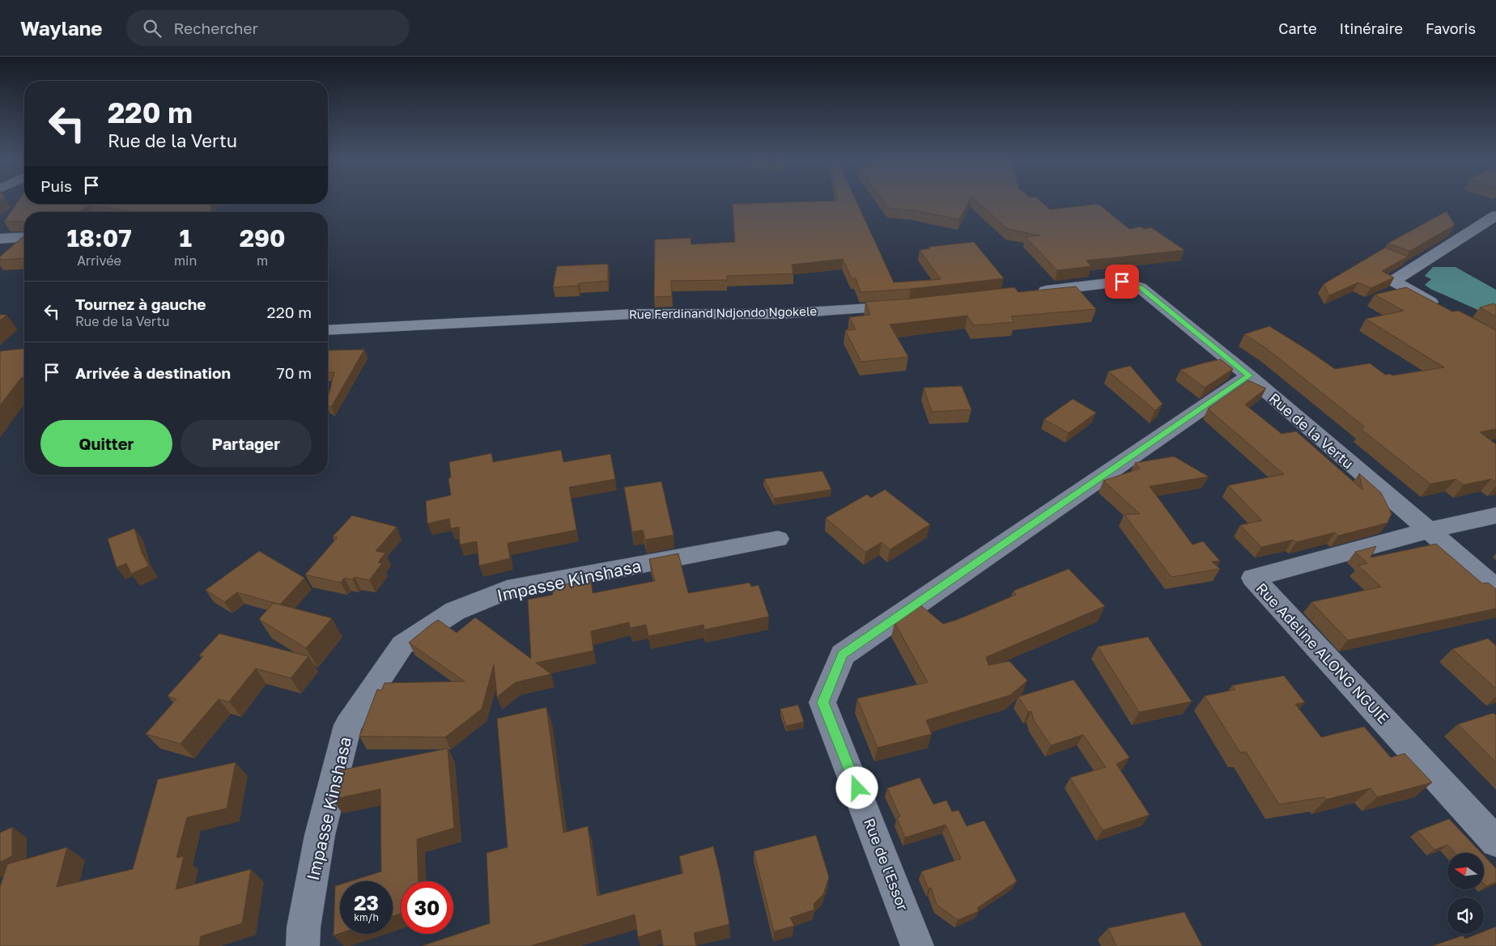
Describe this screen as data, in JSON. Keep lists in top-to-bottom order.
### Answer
{
  "streets": {
    "street": [
      "Rue Ferdinand Ndjondo Ngokele",
      "Rue de la Vertu",
      "Impasse Kinshasa",
      "Rue Adeline ALONG NGUIE",
      "Rue de l'Essor"
    ]
  },
  "crossings": [
    ["Rue de la Vertu", "Rue Adeline ALONG NGUIE"],
    ["Rue de la Vertu", "Rue de l'Essor"]
  ],
  "north": "left",
  "page": {
    "header": "Waylane",
    "search": "Rechercher",
    "nav": ["Carte", "Itinéraire", "Favoris"],
    "turn": ["220 m", "Rue de la Vertu"],
    "then": "Puis",
    "eta": [
      "18:07",
      "Arrivée",
      "1",
      "min",
      "290",
      "m"
    ],
    "list": [
      {
        "name": "Tournez à gauche",
        "note": "Rue de la Vertu",
        "value": "220 m"
      },
      {
        "name": "Arrivée à destination",
        "value": "70 m"
      }
    ],
    "buttons": ["Quitter", "Partager"],
    "speed": "23 km/h",
    "limit": "30"
  }
}
